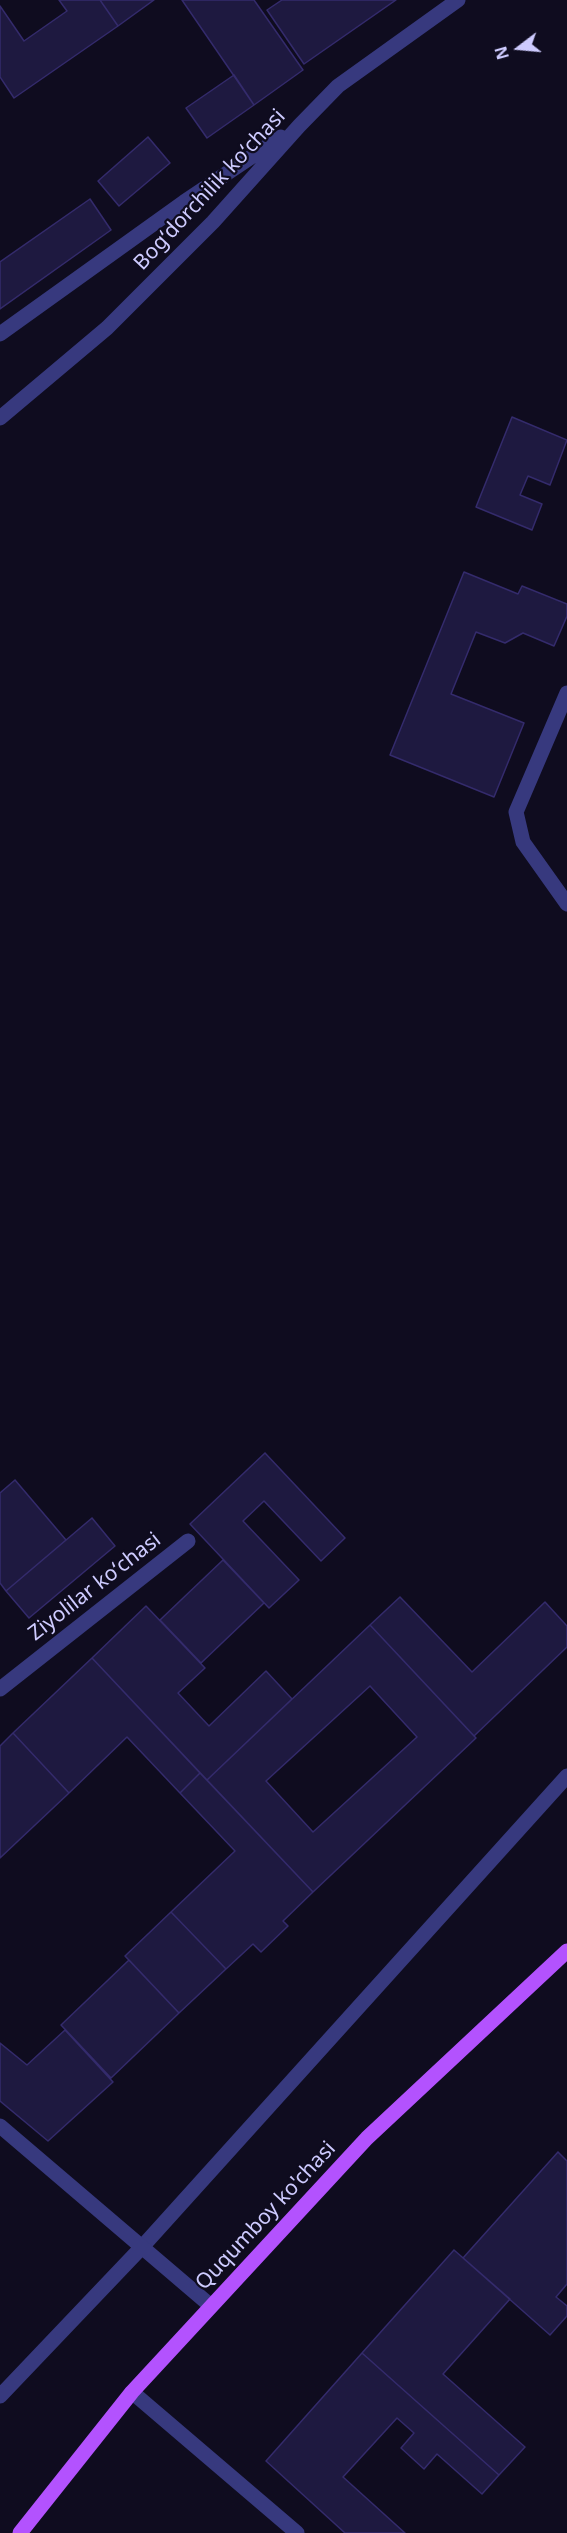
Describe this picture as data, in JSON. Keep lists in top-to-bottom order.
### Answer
{
  "streets": {
    "main road": ["Ququmboy ko'chasi"],
    "street": ["Bogʻdorchilik koʻchasi", "Ziyolilar koʻchasi"]
  },
  "north": "left"
}
